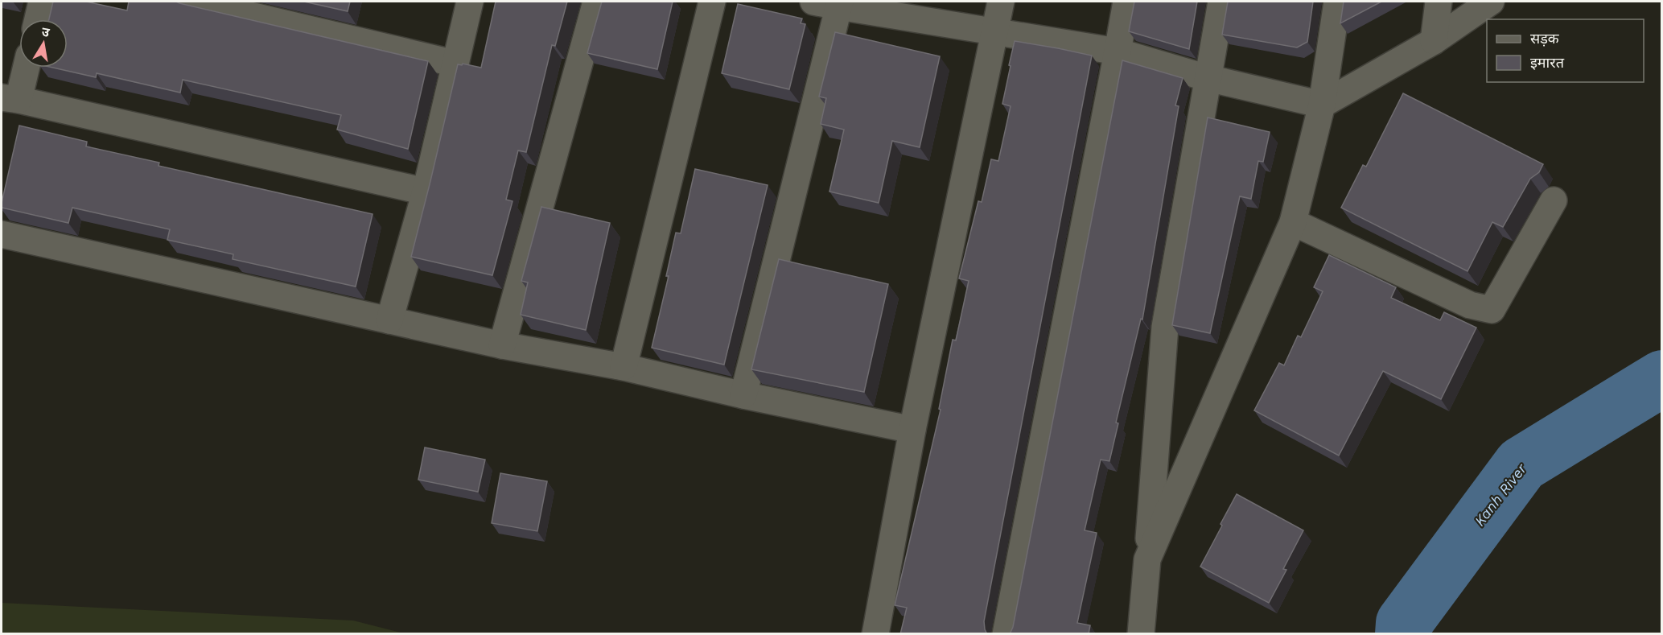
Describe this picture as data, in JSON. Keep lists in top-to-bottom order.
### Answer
{
  "water": ["Kanh River"],
  "legend": ["सड़क", "इमारत"],
  "north": "top"
}
